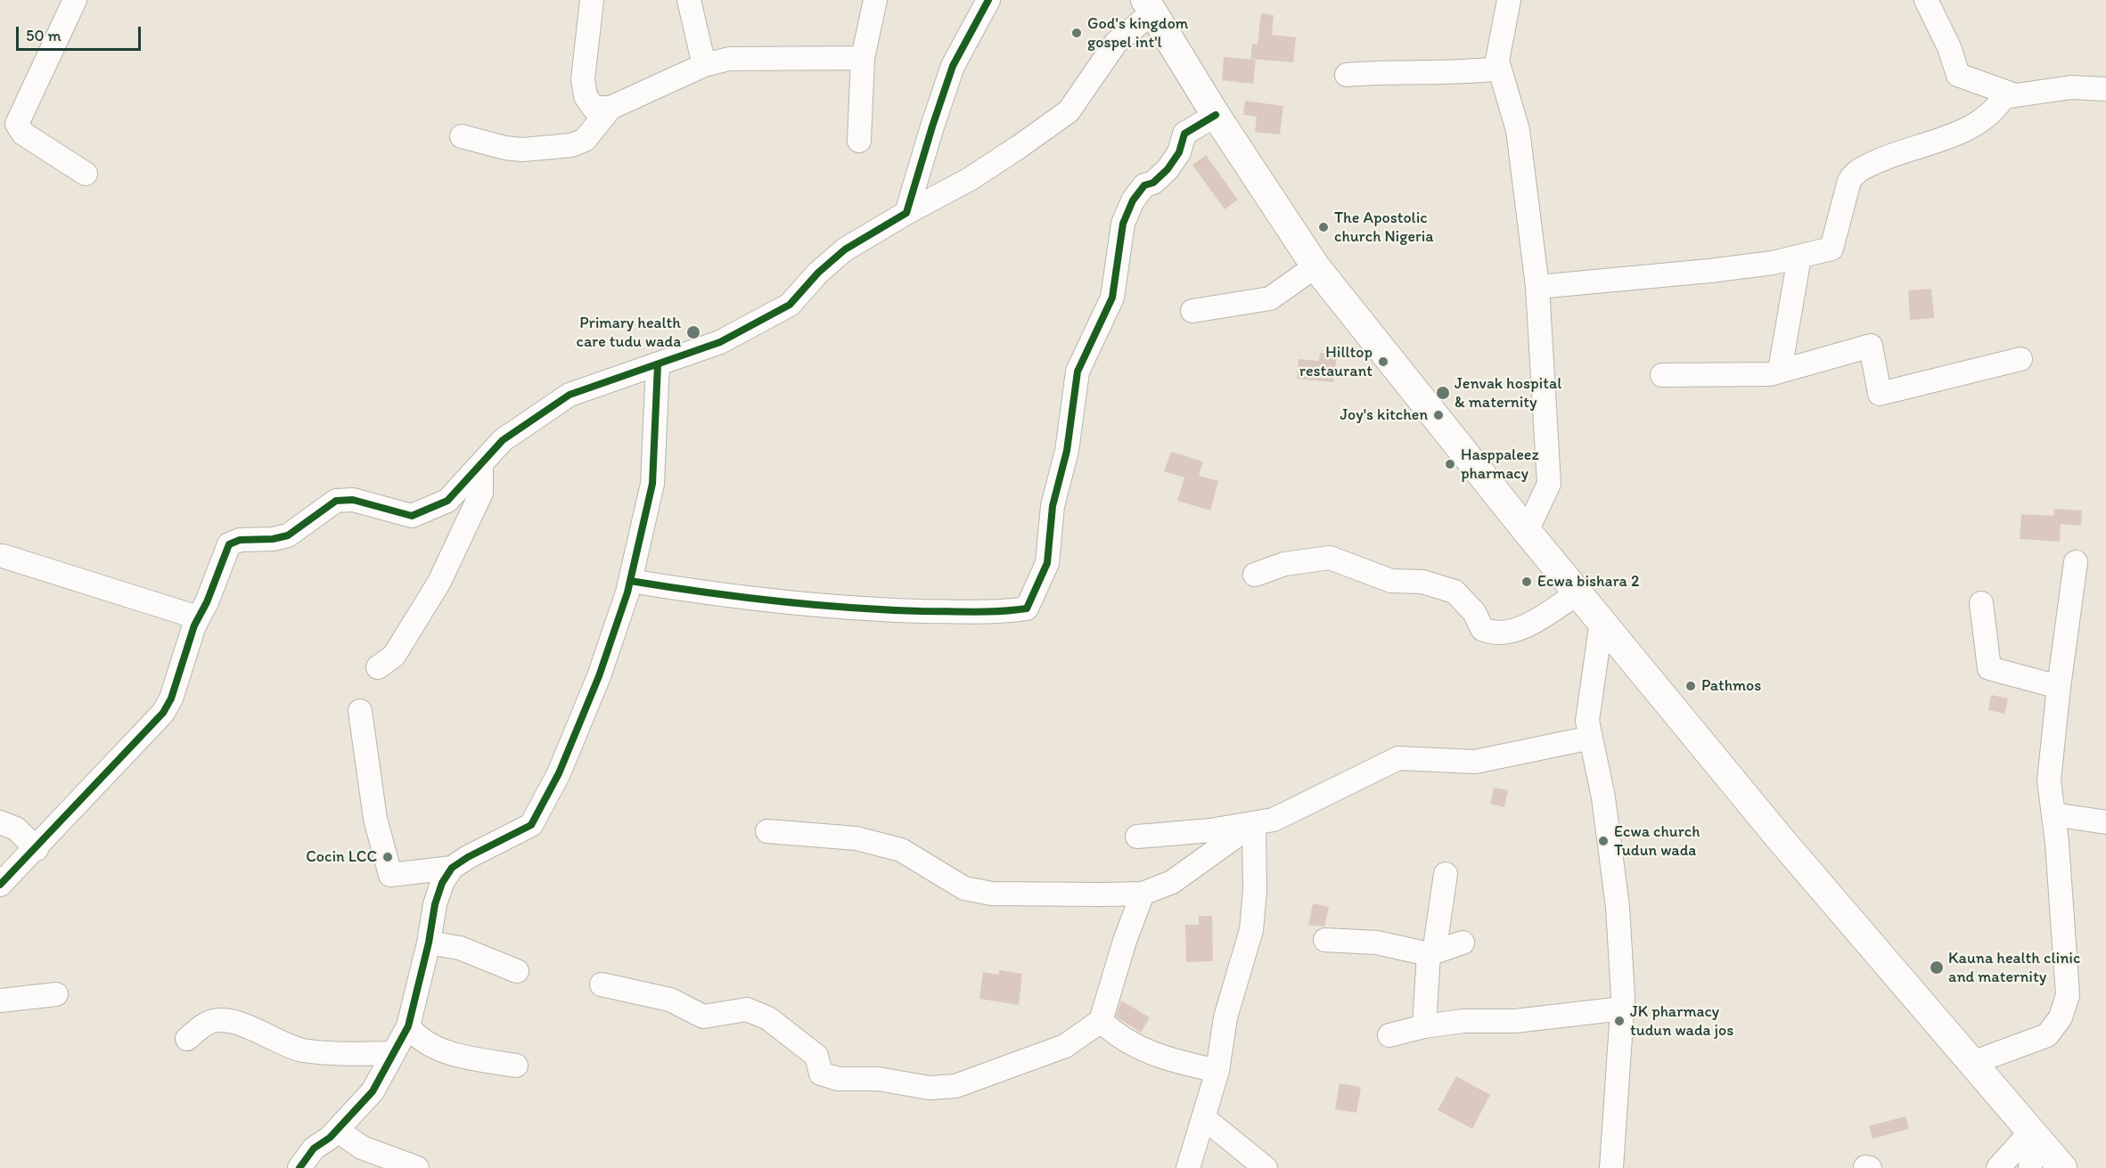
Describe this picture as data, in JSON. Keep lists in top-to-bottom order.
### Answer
{
  "places": [
    "God's kingdom gospel int'l",
    "The Apostolic church Nigeria",
    "Primary health care tudu wada",
    "Hilltop restaurant",
    "Jenvak hospital & maternity",
    "Joy's kitchen",
    "Hasppaleez pharmacy",
    "Ecwa bishara 2",
    "Pathmos",
    "Ecwa church Tudun wada",
    "Cocin LCC",
    "Kauna health clinic and maternity",
    "JK pharmacy tudun wada jos"
  ],
  "scale_bar": "50 m"
}
